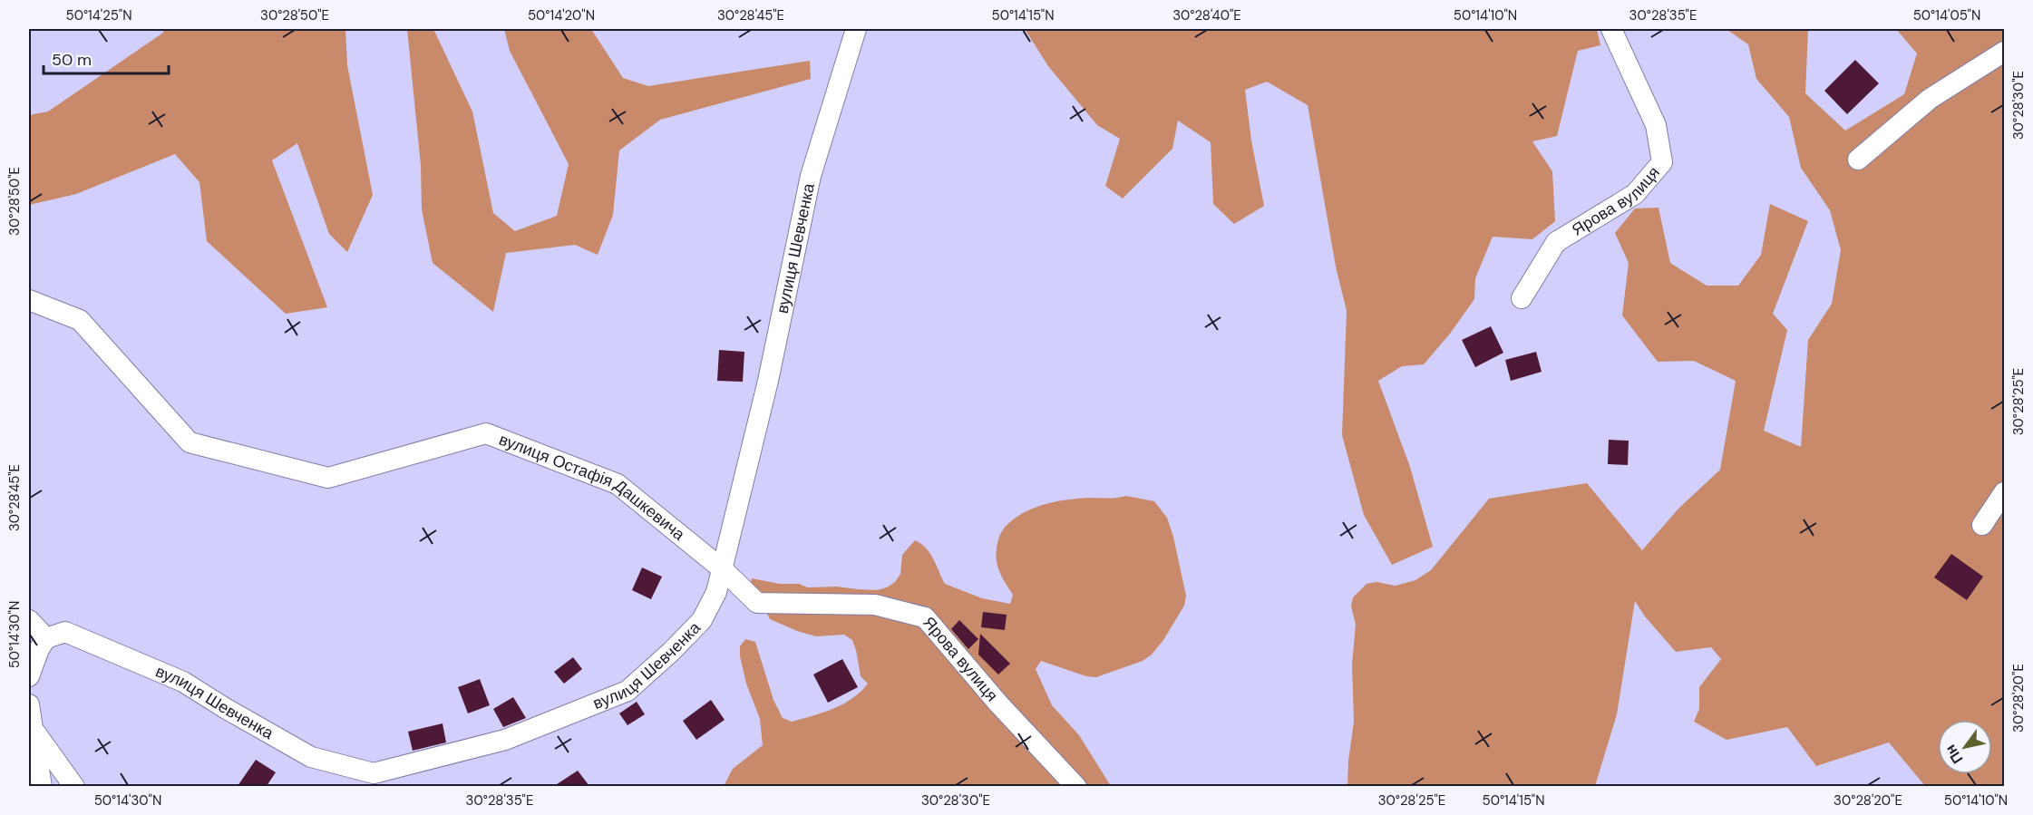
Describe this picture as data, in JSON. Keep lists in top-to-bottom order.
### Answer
{
  "streets": {
    "street": ["Ярова вулиця", "вулиця Шевченка", "вулиця Остафія Дашкевича"]
  },
  "crossings": [
    ["Ярова вулиця", "вулиця Шевченка"],
    ["Ярова вулиця", "вулиця Остафія Дашкевича"],
    ["вулиця Шевченка", "вулиця Остафія Дашкевича"]
  ],
  "scale_bar": "50 m",
  "north": "bottom left",
  "coordinates": [
    "50°14'25\"N",
    "30°28'50\"E",
    "50°14'20\"N",
    "30°28'45\"E",
    "50°14'15\"N",
    "30°28'40\"E",
    "50°14'10\"N",
    "30°28'35\"E",
    "50°14'05\"N",
    "30°28'30\"E",
    "30°28'25\"E",
    "50°14'30\"N",
    "30°28'20\"E"
  ]
}
